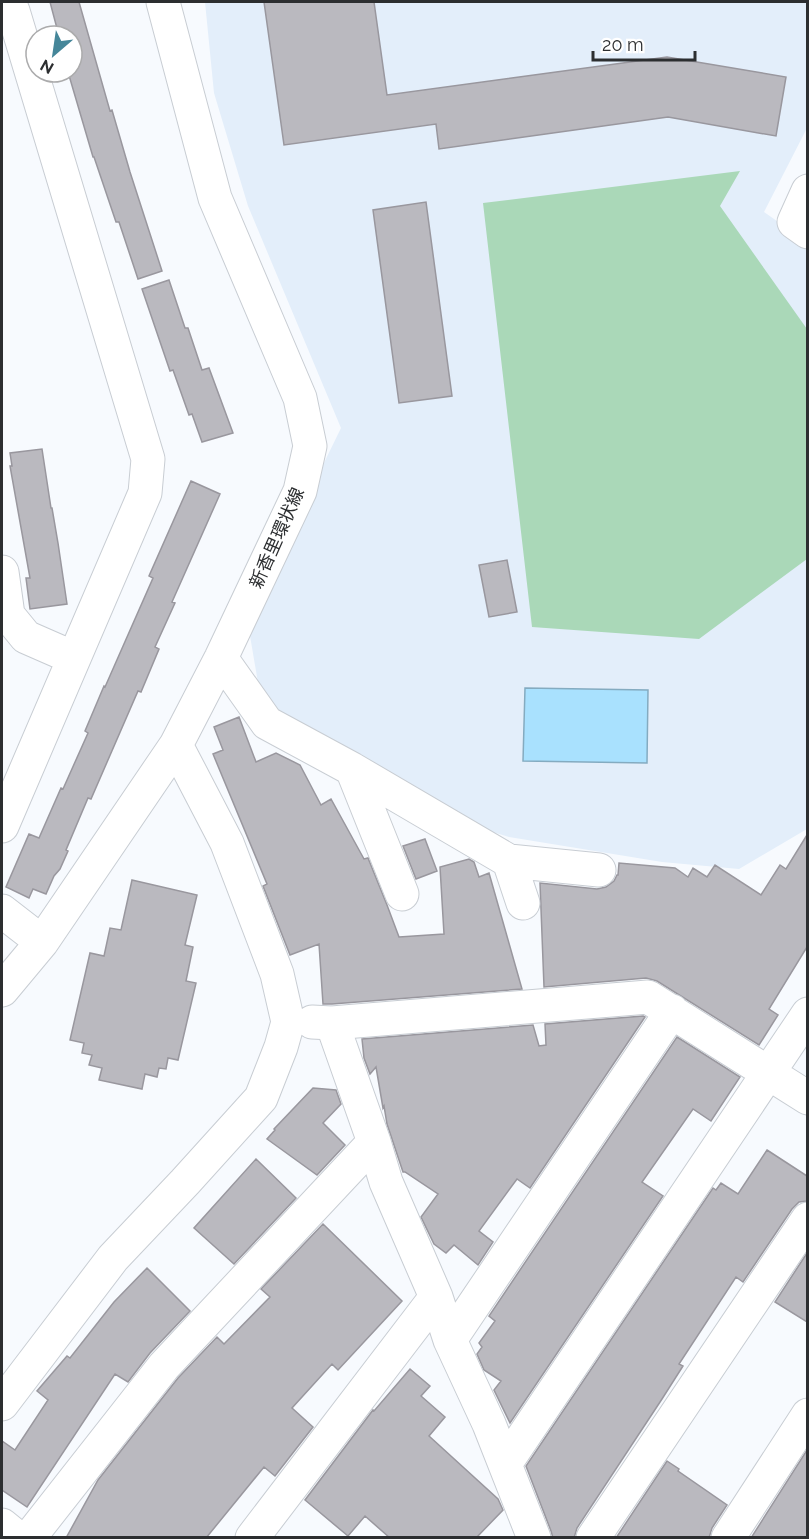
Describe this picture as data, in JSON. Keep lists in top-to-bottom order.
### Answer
{
  "streets": {
    "street": ["新香里環状線"]
  },
  "scale_bar": "20 m",
  "north": "bottom left"
}
